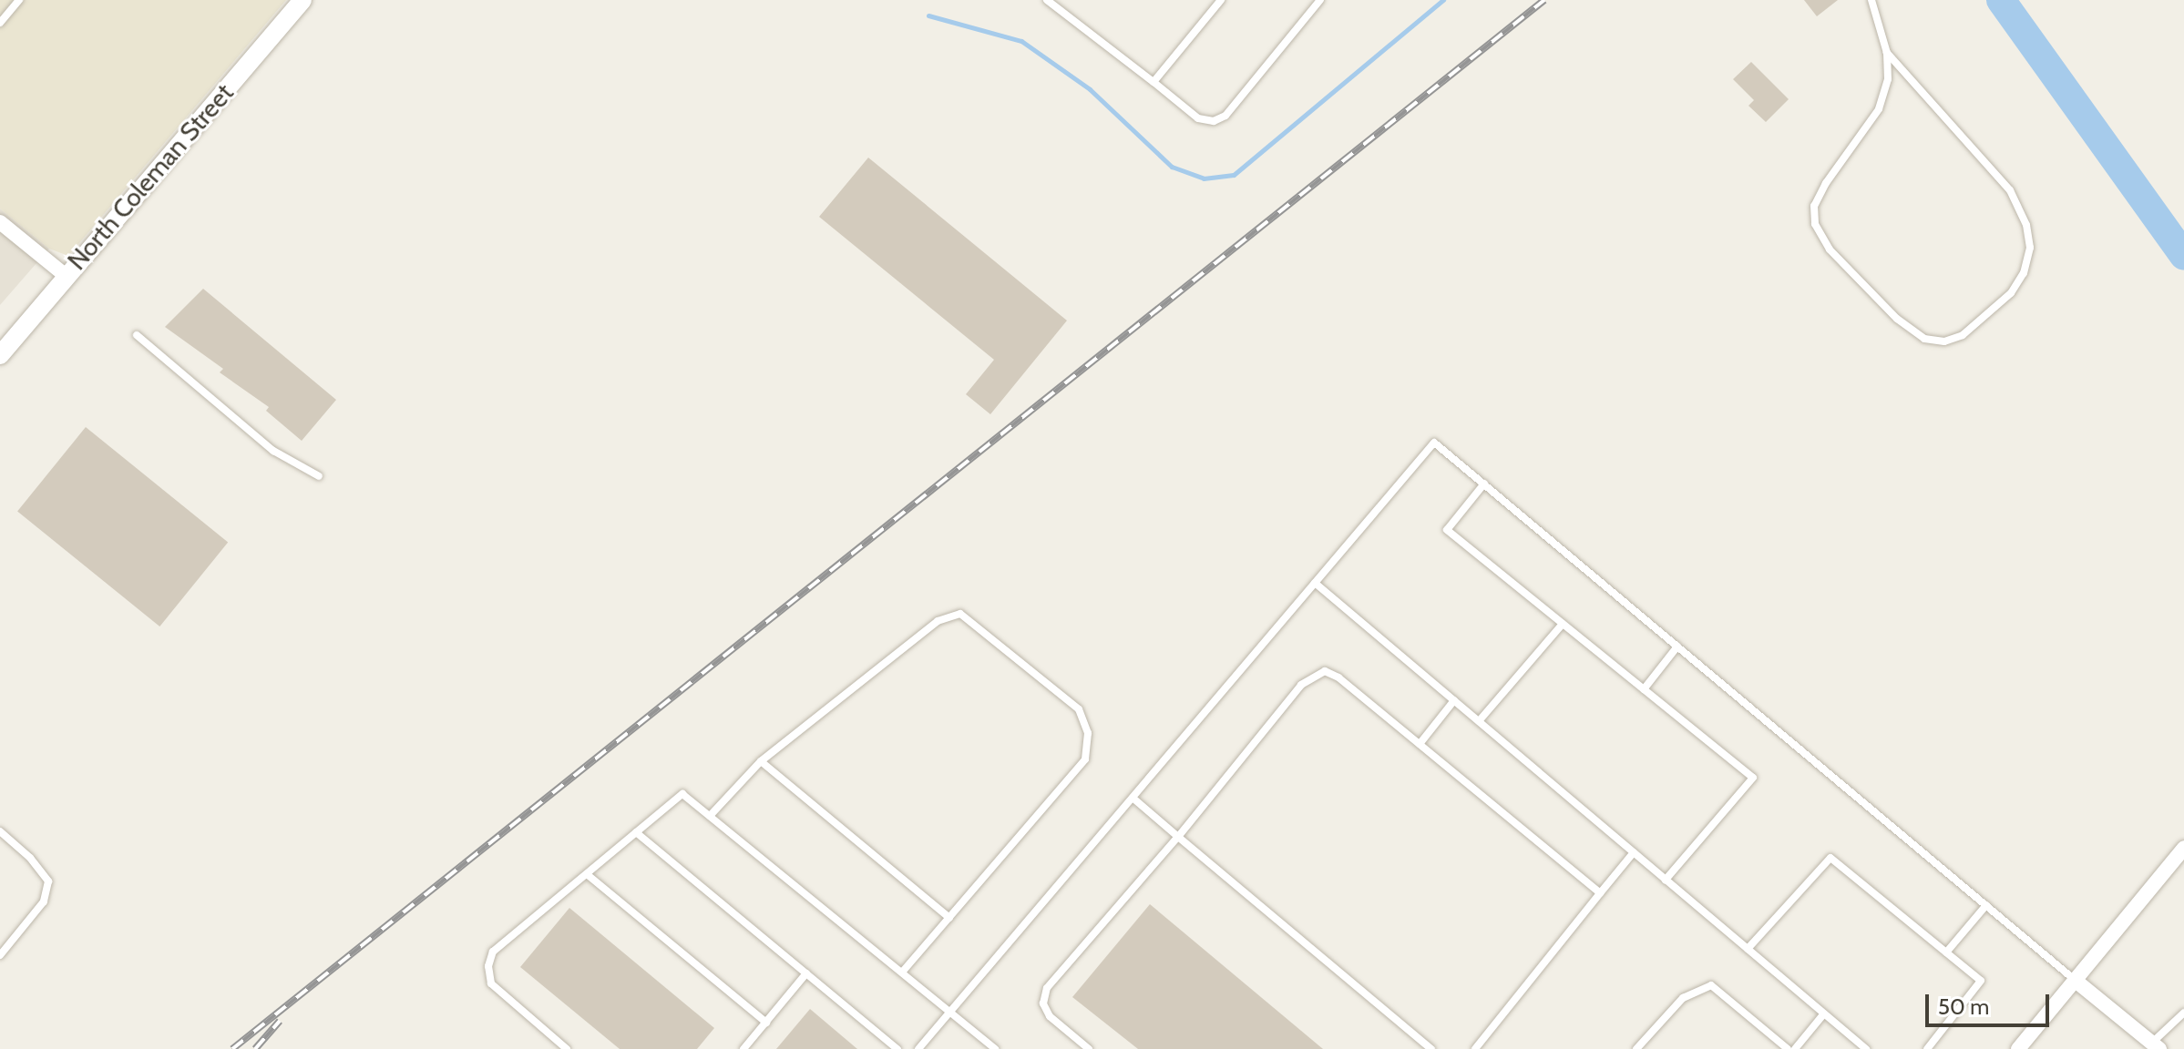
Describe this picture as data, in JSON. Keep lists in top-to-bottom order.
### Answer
{
  "streets": {
    "street": ["North Coleman Street"]
  },
  "scale_bar": "50 m"
}
